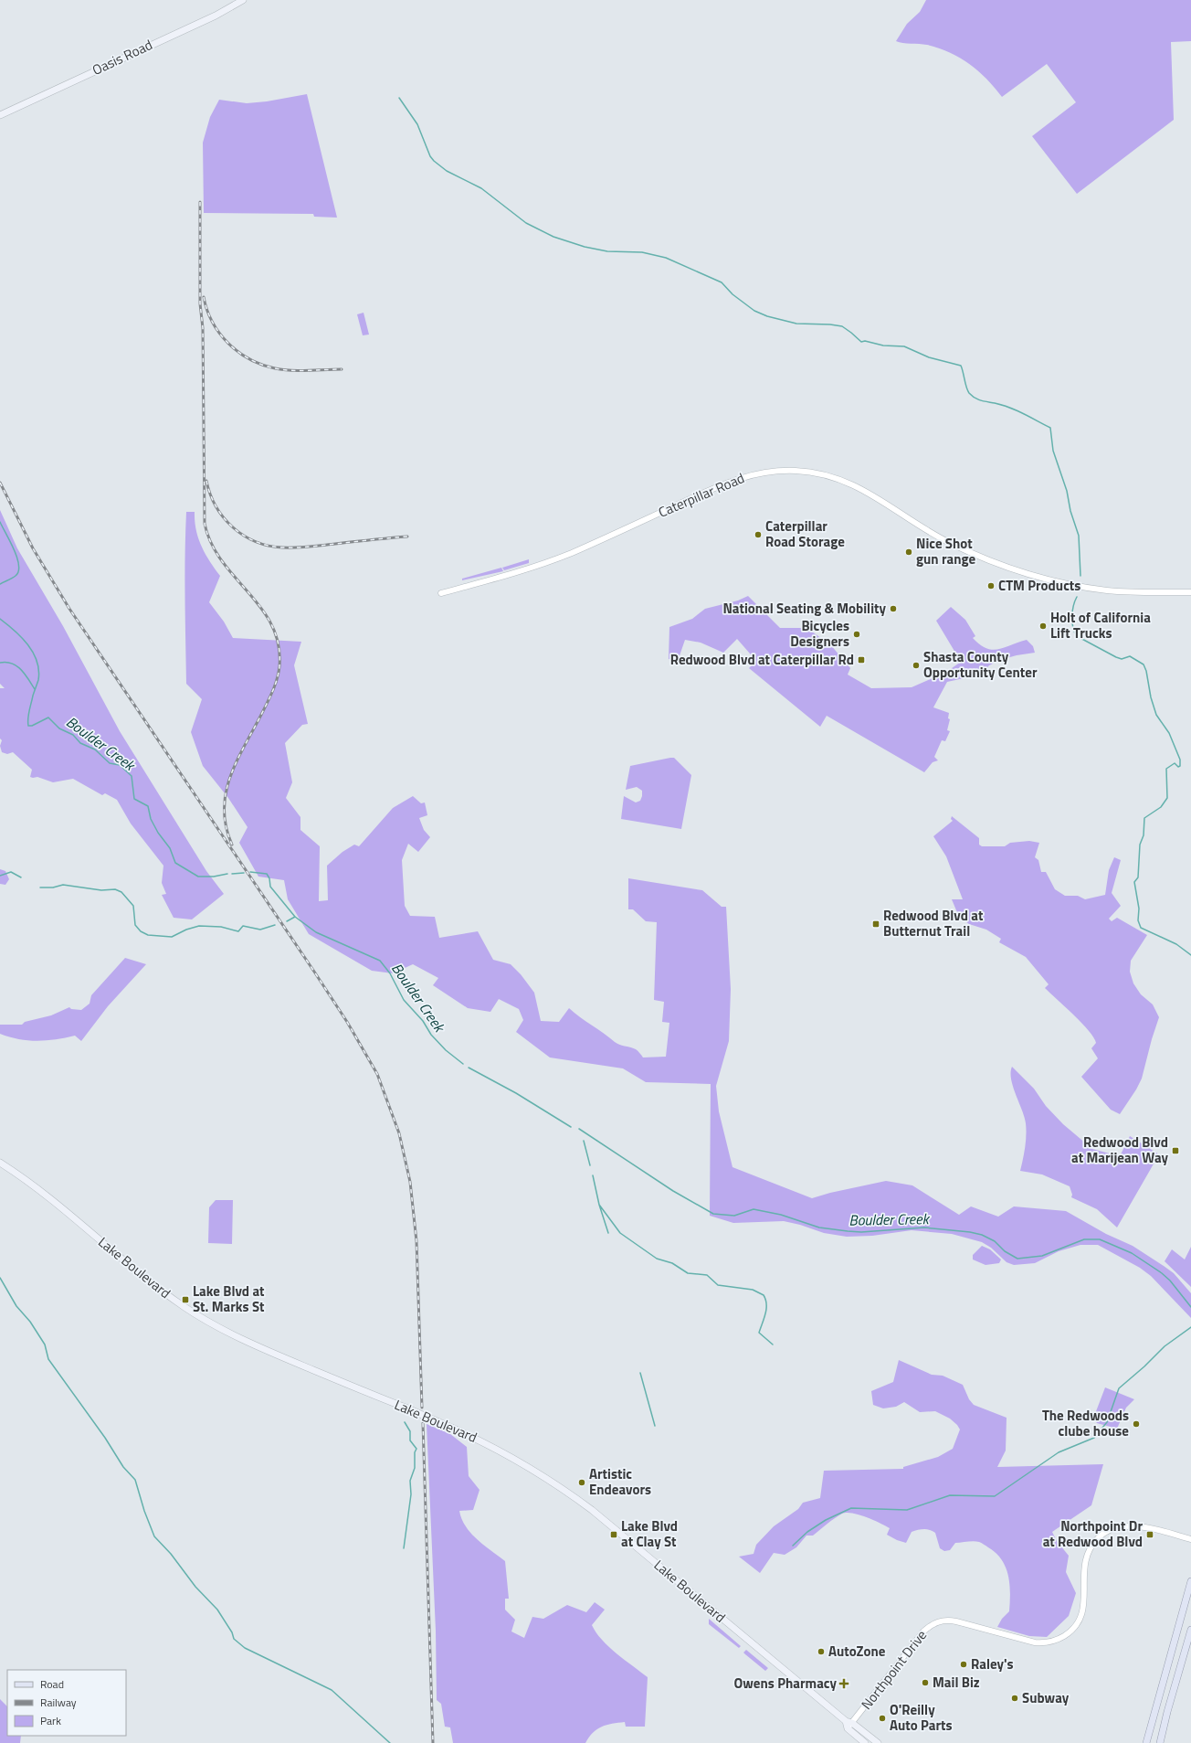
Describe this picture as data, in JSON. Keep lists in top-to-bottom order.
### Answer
{
  "streets": {
    "main road": ["Oasis Road", "Lake Boulevard"],
    "street": ["Caterpillar Road", "Northpoint Drive"]
  },
  "crossings": [
    ["Lake Boulevard", "Northpoint Drive"]
  ],
  "water": ["Boulder Creek"],
  "places": {
    "other": [
      "Caterpillar Road Storage",
      "Nice Shot gun range",
      "CTM Products",
      "National Seating & Mobility",
      "Holt of California Lift Trucks",
      "Bicycles Designers",
      "Shasta County Opportunity Center",
      "The Redwoods clube house",
      "Artistic Endeavors",
      "AutoZone",
      "Raley's",
      "Mail Biz",
      "Subway",
      "O'Reilly Auto Parts"
    ],
    "transit": [
      "Redwood Blvd at Caterpillar Rd",
      "Redwood Blvd at Butternut Trail",
      "Redwood Blvd at Marijean Way",
      "Lake Blvd at St. Marks St",
      "Lake Blvd at Clay St",
      "Northpoint Dr at Redwood Blvd"
    ],
    "health": ["Owens Pharmacy"]
  },
  "legend": ["Road", "Railway", "Park"]
}
